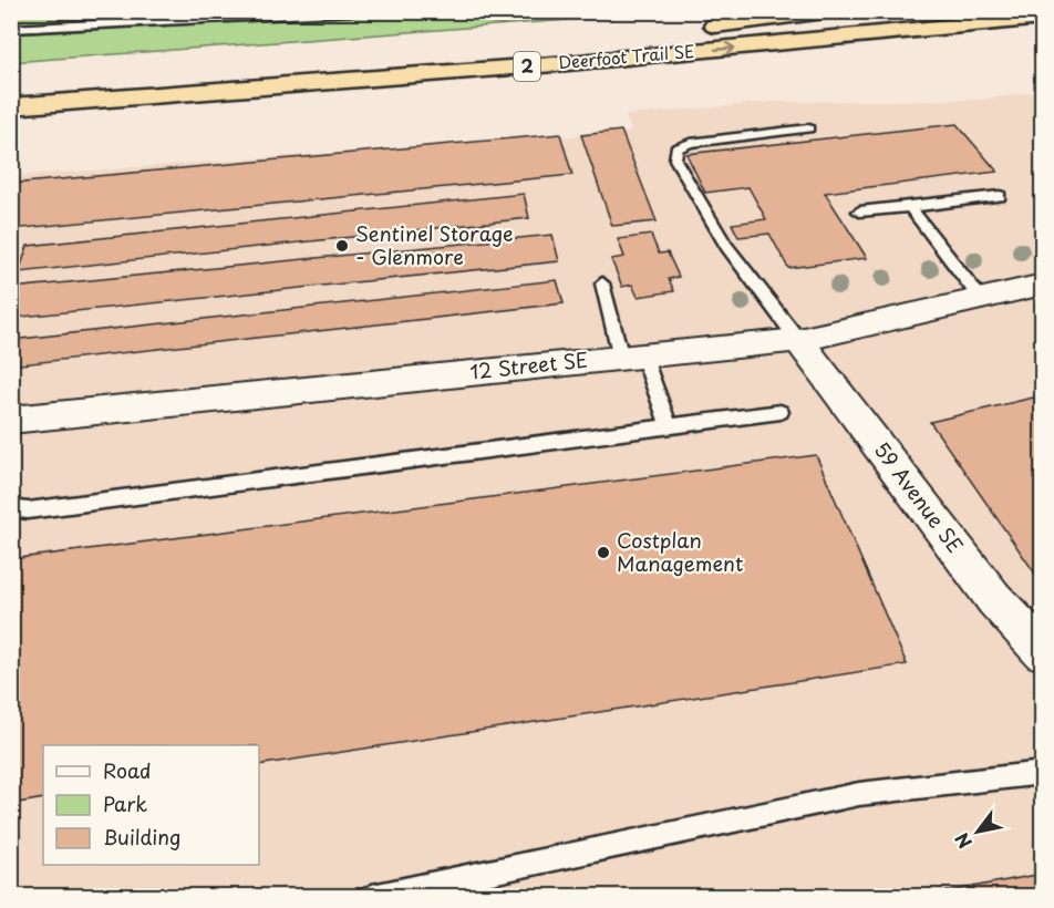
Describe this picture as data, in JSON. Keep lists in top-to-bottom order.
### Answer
{
  "streets": {
    "highway": ["Deerfoot Trail SE", "2"],
    "street": ["12 Street SE", "59 Avenue SE"]
  },
  "crossings": [
    ["12 Street SE", "59 Avenue SE"]
  ],
  "places": ["Sentinel Storage - Glenmore", "Costplan Management"],
  "legend": ["Road", "Park", "Building"],
  "north": "bottom left"
}
